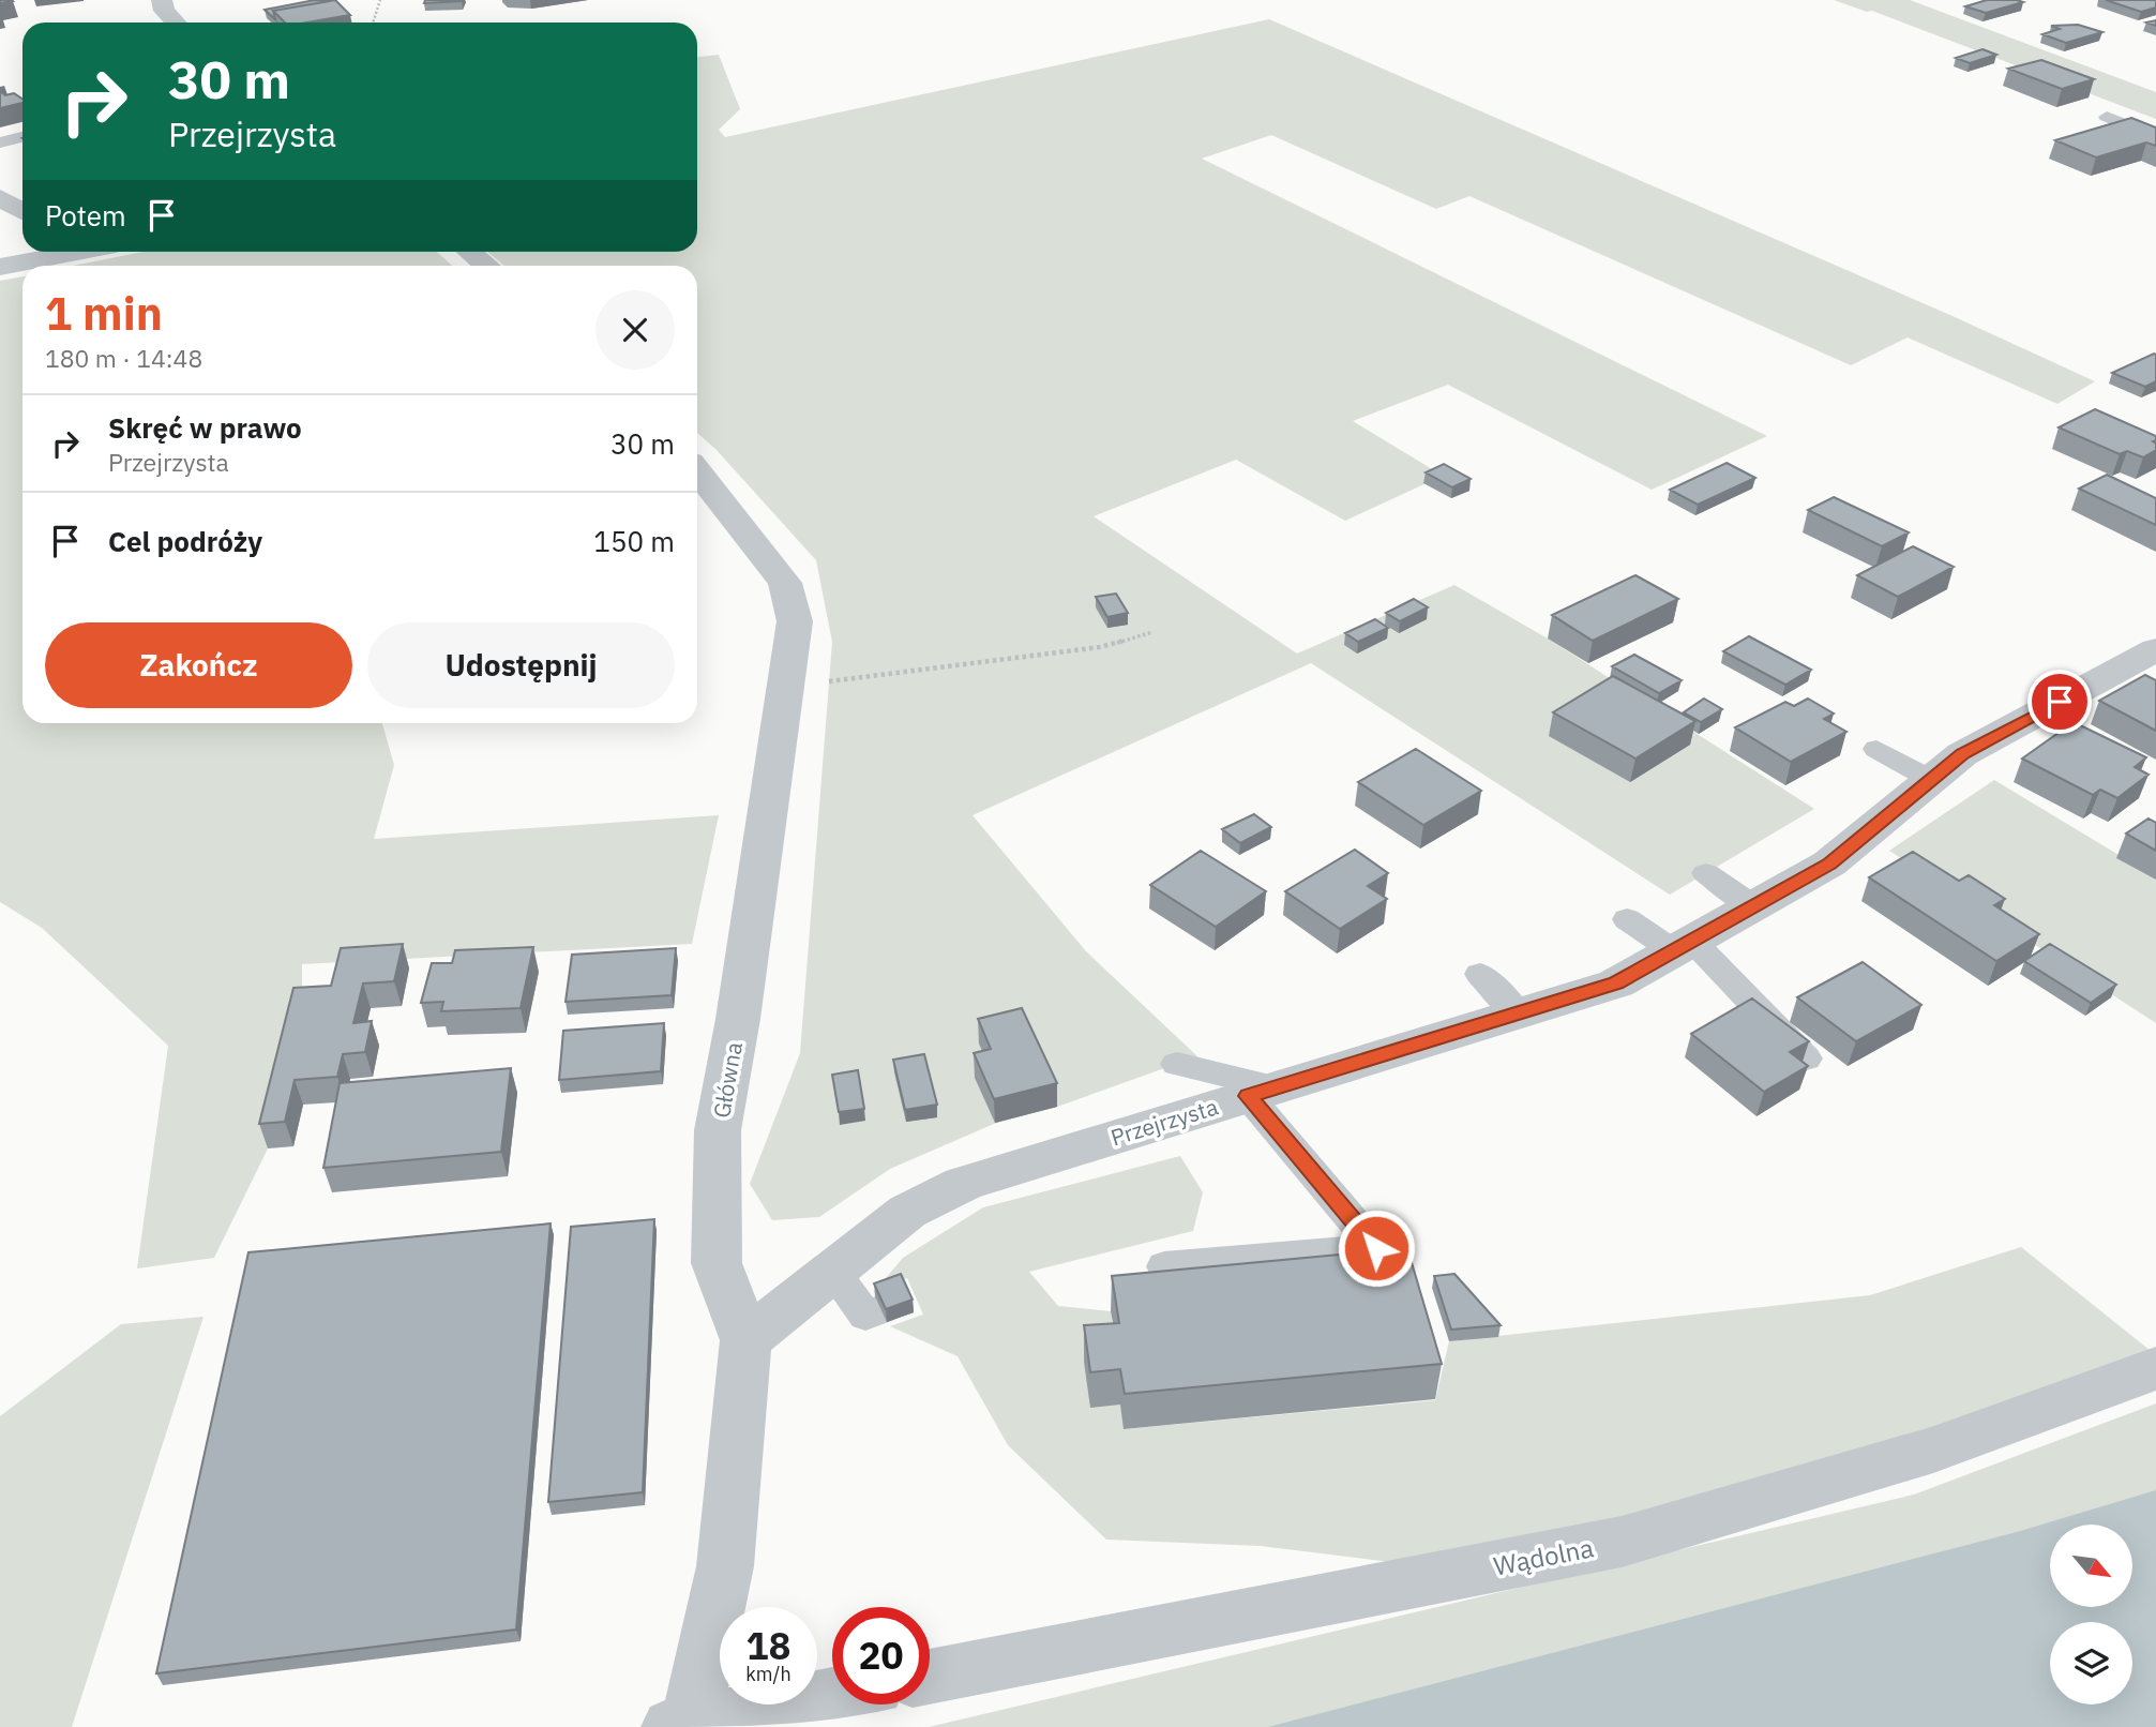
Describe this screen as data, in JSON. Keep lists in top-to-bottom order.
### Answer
{
  "streets": {
    "street": ["Główna", "Przejrzysta", "Wądolna"]
  },
  "crossings": [
    ["Główna", "Przejrzysta"]
  ],
  "north": "bottom right",
  "page": {
    "turn": ["30 m", "Przejrzysta"],
    "then": "Potem",
    "heading": ["1 min", "180 m · 14:48"],
    "list": [
      {
        "name": "Skręć w prawo",
        "note": "Przejrzysta",
        "value": "30 m"
      },
      {
        "name": "Cel podróży",
        "value": "150 m"
      }
    ],
    "buttons": ["Zakończ", "Udostępnij"],
    "speed": "18 km/h",
    "limit": "20"
  }
}
